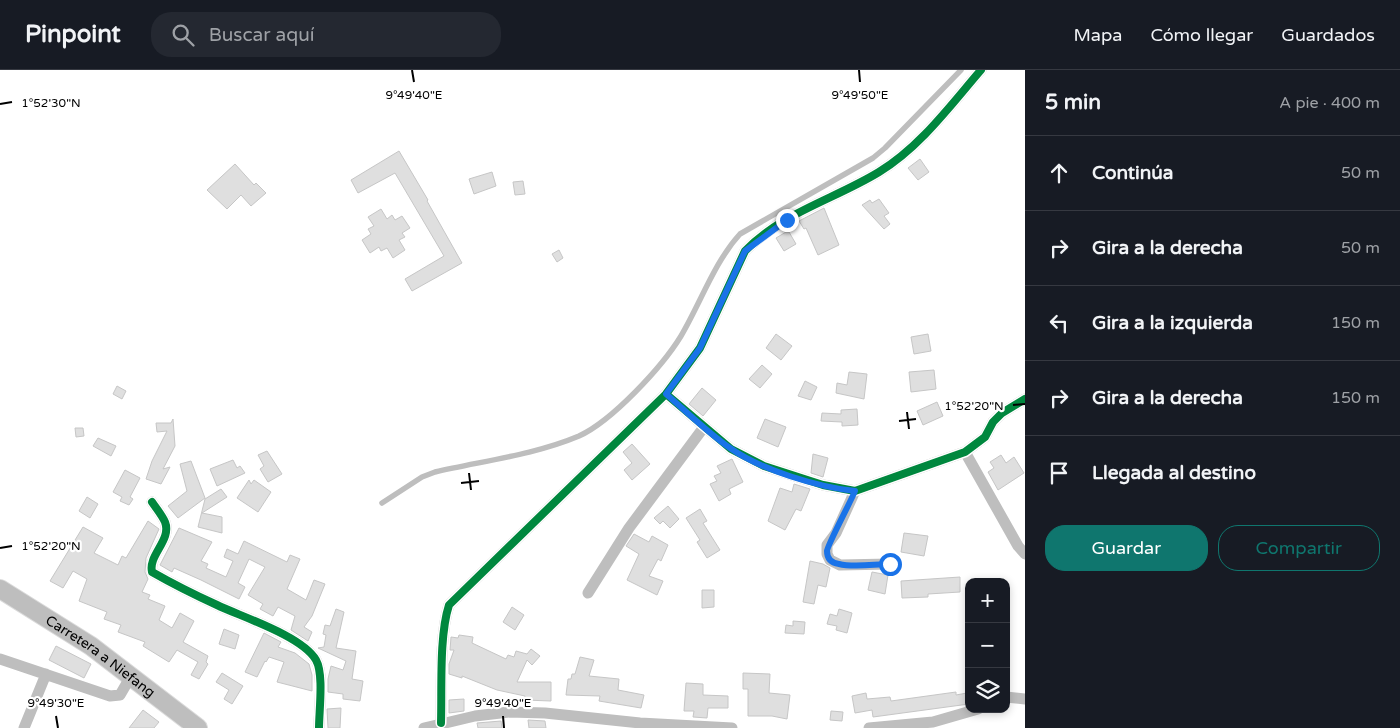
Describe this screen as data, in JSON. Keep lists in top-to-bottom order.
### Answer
{
  "streets": {
    "main road": ["Carretera a Niefang"]
  },
  "page": {
    "header": "Pinpoint",
    "search": "Buscar aquí",
    "nav": ["Mapa", "Cómo llegar", "Guardados"],
    "heading": ["5 min", "A pie · 400 m"],
    "list": [
      ["Continúa", "50 m"],
      ["Gira a la derecha", "50 m"],
      ["Gira a la izquierda", "150 m"],
      ["Gira a la derecha", "150 m"],
      "Llegada al destino"
    ],
    "buttons": ["Guardar", "Compartir"],
    "map_buttons": ["+", "−"]
  },
  "coordinates": [
    "9°49'40\"E",
    "9°49'50\"E",
    "1°52'30\"N",
    "1°52'20\"N",
    "9°49'30\"E"
  ]
}
